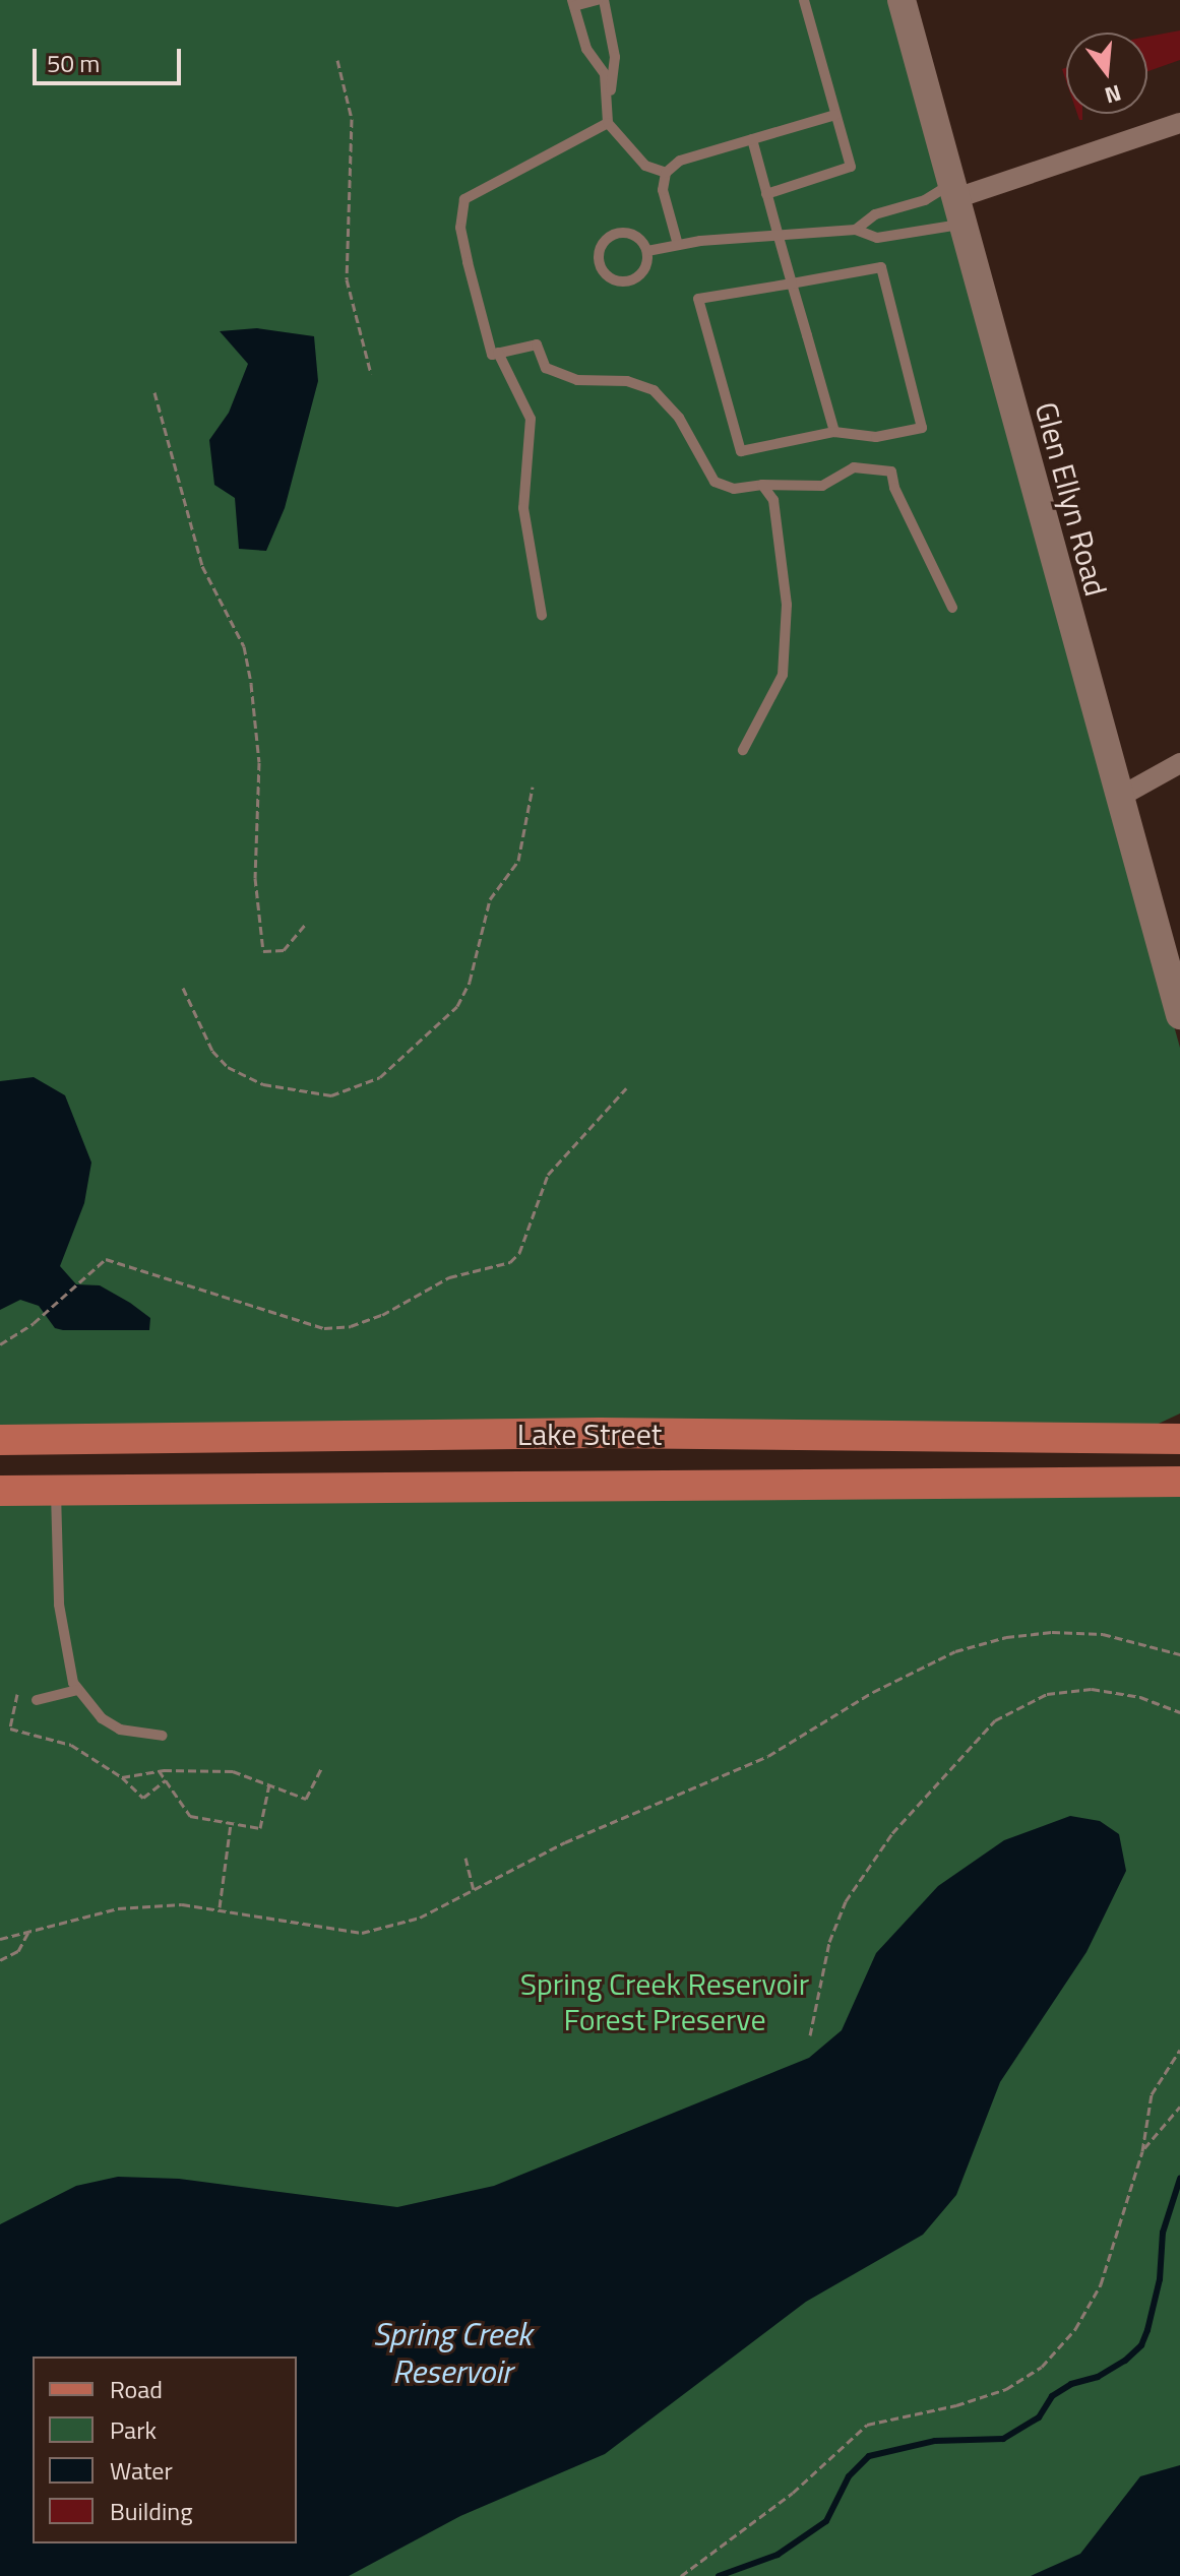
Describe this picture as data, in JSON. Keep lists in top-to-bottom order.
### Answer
{
  "streets": {
    "main road": ["Lake Street"],
    "street": ["Glen Ellyn Road"]
  },
  "water": ["Spring Creek Reservoir"],
  "parks": ["Spring Creek Reservoir Forest Preserve"],
  "legend": [
    "Road",
    "Park",
    "Water",
    "Building"
  ],
  "scale_bar": "50 m",
  "north": "bottom"
}
